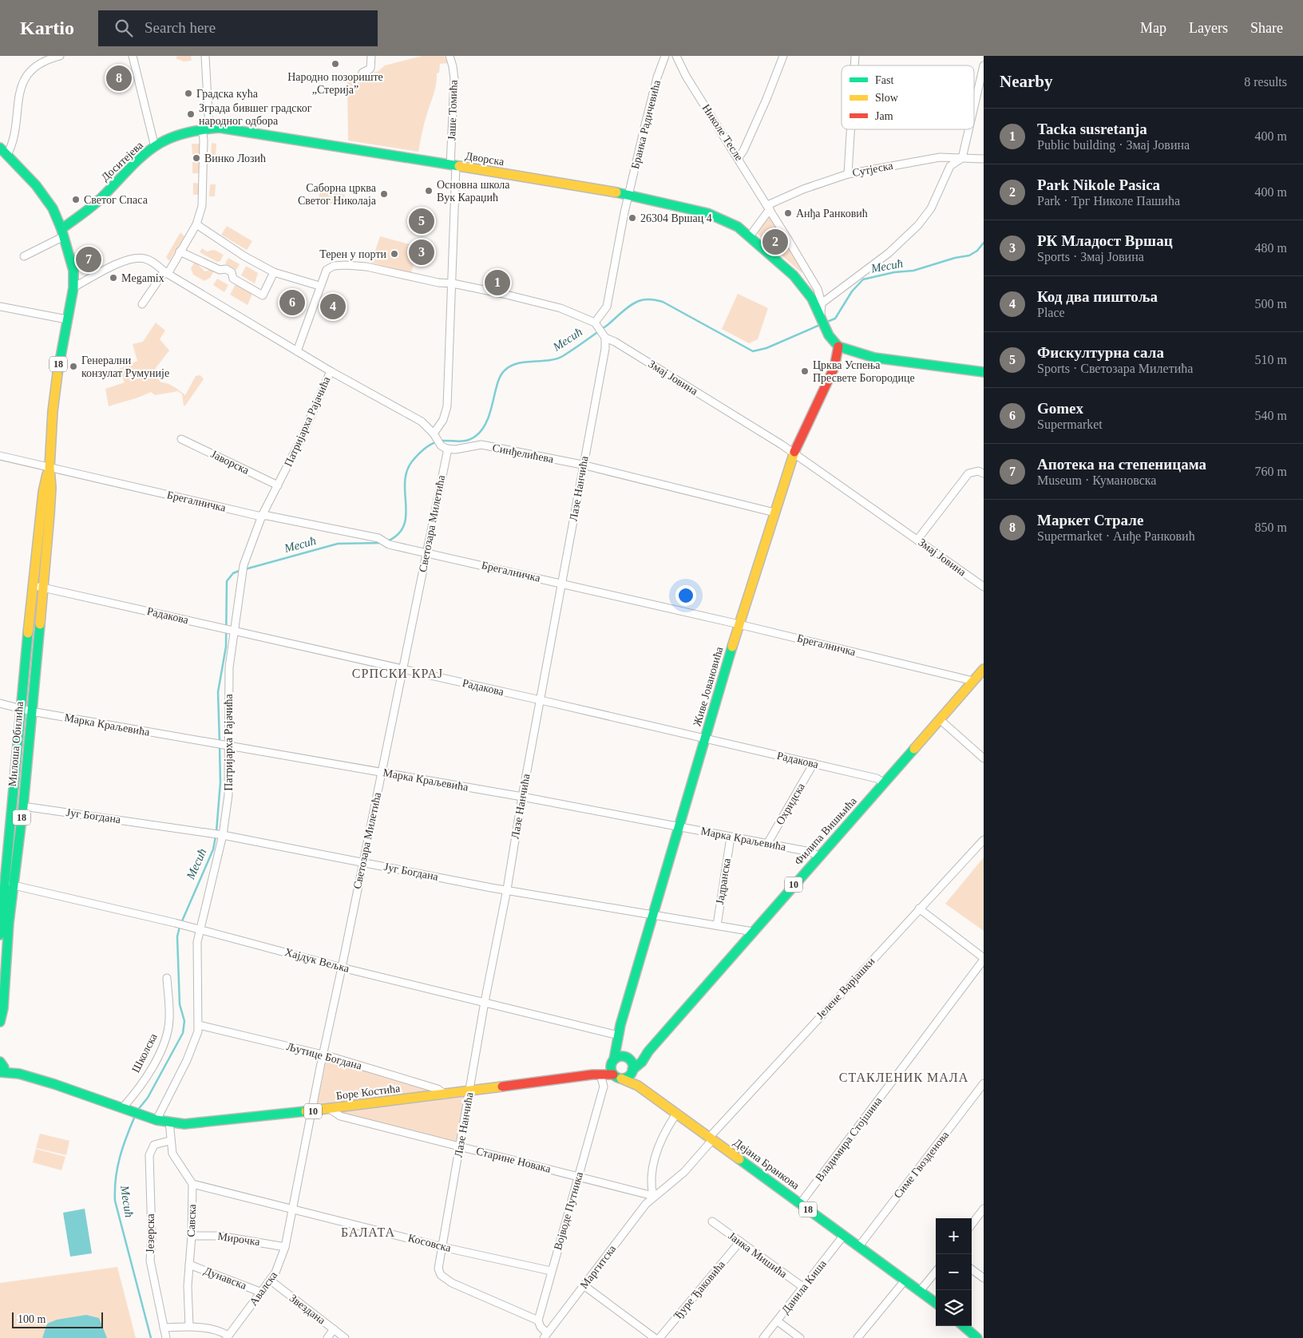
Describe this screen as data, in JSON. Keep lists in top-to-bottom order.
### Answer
{
  "streets": {
    "main road": [
      "Дворска",
      "Доситејева",
      "18",
      "Живе Јовановића",
      "Милоша Обилића",
      "Филипа Вишњића",
      "10",
      "Боре Костића",
      "Дејана Бранкова"
    ],
    "street": [
      "Јаше Томића",
      "Бранка Радичевића",
      "Николе Тесле",
      "Сутјеска",
      "Змај Јовина",
      "Патријарха Рајачића",
      "Синђелићева",
      "Јаворска",
      "Лазе Нанчића",
      "Брегалничка",
      "Светозара Милетића",
      "Радакова",
      "Марка Краљевића",
      "Охридска",
      "Југ Богдана",
      "Јадранска",
      "Хајдук Вељка",
      "Јелене Варјашки",
      "Школска",
      "Љутице Богдана",
      "Владимира Стојшина",
      "Старине Новака",
      "Симе Гвозденова",
      "Војводе Путника",
      "Савска",
      "Језерска",
      "Мирочка",
      "Косовска",
      "Јанка Мишића",
      "Маргитска",
      "Дунавска",
      "Данила Киша",
      "Авалска",
      "Ђуре Ђаковића",
      "Звездана"
    ]
  },
  "crossings": [
    ["Јаше Томића", "Дворска"],
    ["Бранка Радичевића", "Дворска"],
    ["Николе Тесле", "Сутјеска"],
    ["Дворска", "Доситејева"],
    ["Дворска", "Живе Јовановића"],
    ["Доситејева", "18"],
    ["18", "Милоша Обилића"],
    ["Змај Јовина", "Лазе Нанчића"],
    ["Змај Јовина", "Живе Јовановића"],
    ["Патријарха Рајачића", "Јаворска"],
    ["Патријарха Рајачића", "Брегалничка"],
    ["Патријарха Рајачића", "Радакова"],
    ["Патријарха Рајачића", "Марка Краљевића"],
    ["Патријарха Рајачића", "Југ Богдана"],
    ["Патријарха Рајачића", "Хајдук Вељка"],
    ["Патријарха Рајачића", "Љутице Богдана"],
    ["Патријарха Рајачића", "Боре Костића"],
    ["Синђелићева", "Лазе Нанчића"],
    ["Синђелићева", "Светозара Милетића"],
    ["Синђелићева", "Живе Јовановића"],
    ["Лазе Нанчића", "Брегалничка"],
    ["Лазе Нанчића", "Радакова"],
    ["Лазе Нанчића", "Марка Краљевића"],
    ["Лазе Нанчића", "Југ Богдана"],
    ["Лазе Нанчића", "Хајдук Вељка"],
    ["Лазе Нанчића", "Боре Костића"],
    ["Лазе Нанчића", "Старине Новака"],
    ["Лазе Нанчића", "Војводе Путника"],
    ["Лазе Нанчића", "Косовска"],
    ["Брегалничка", "Светозара Милетића"],
    ["Брегалничка", "Живе Јовановића"],
    ["Брегалничка", "Милоша Обилића"],
    ["Брегалничка", "Филипа Вишњића"],
    ["Брегалничка", "10"],
    ["Светозара Милетића", "Радакова"],
    ["Светозара Милетића", "Марка Краљевића"],
    ["Светозара Милетића", "Југ Богдана"],
    ["Светозара Милетића", "Хајдук Вељка"],
    ["Светозара Милетића", "Љутице Богдана"],
    ["Светозара Милетића", "Боре Костића"],
    ["Светозара Милетића", "Косовска"],
    ["Светозара Милетића", "Авалска"],
    ["Радакова", "Живе Јовановића"],
    ["Радакова", "Милоша Обилића"],
    ["Радакова", "Охридска"],
    ["Радакова", "Филипа Вишњића"],
    ["Живе Јовановића", "Марка Краљевића"],
    ["Живе Јовановића", "Југ Богдана"],
    ["Живе Јовановића", "Филипа Вишњића"],
    ["Живе Јовановића", "10"],
    ["Живе Јовановића", "Хајдук Вељка"],
    ["Живе Јовановића", "Боре Костића"],
    ["Живе Јовановића", "Дејана Бранкова"],
    ["Марка Краљевића", "Милоша Обилића"],
    ["Марка Краљевића", "Охридска"],
    ["Марка Краљевића", "Филипа Вишњића"],
    ["Марка Краљевића", "Јадранска"],
    ["Милоша Обилића", "Југ Богдана"],
    ["Милоша Обилића", "Хајдук Вељка"],
    ["Југ Богдана", "Филипа Вишњића"],
    ["Југ Богдана", "Јадранска"],
    ["Филипа Вишњића", "10"],
    ["Филипа Вишњића", "Боре Костића"],
    ["Филипа Вишњића", "Дејана Бранкова"],
    ["10", "Школска"],
    ["10", "Боре Костића"],
    ["10", "Дејана Бранкова"],
    ["Јелене Варјашки", "Дејана Бранкова"],
    ["Јелене Варјашки", "Маргитска"],
    ["Школска", "Боре Костића"],
    ["Љутице Богдана", "Боре Костића"],
    ["Боре Костића", "Старине Новака"],
    ["Боре Костића", "Дејана Бранкова"],
    ["Владимира Стојшина", "Дејана Бранкова"],
    ["Старине Новака", "Војводе Путника"],
    ["Старине Новака", "Маргитска"],
    ["Дејана Бранкова", "Симе Гвозденова"],
    ["Дејана Бранкова", "Маргитска"],
    ["Дејана Бранкова", "Данила Киша"],
    ["Војводе Путника", "Косовска"],
    ["Савска", "Мирочка"],
    ["Савска", "Косовска"],
    ["Савска", "Дунавска"],
    ["Мирочка", "Авалска"],
    ["Косовска", "Авалска"],
    ["Јанка Мишића", "Данила Киша"],
    ["Јанка Мишића", "Ђуре Ђаковића"],
    ["Дунавска", "Авалска"],
    ["Авалска", "Звездана"]
  ],
  "districts": ["СРПСКИ КРАЈ", "СТАКЛЕНИК МАЛА", "БАЛАТА"],
  "water": ["Месић"],
  "places": [
    "Народно позориште „Стерија”",
    "Градска кућа",
    "Зграда бившег градског народног одбора",
    "Винко Лозић",
    "Основна школа Вук Караџић",
    "Саборна црква Светог Николаја",
    "Светог Спаса",
    "Анђа Ранковић",
    "26304 Вршац 4",
    "Терен у порти",
    "Megamix",
    "Генерални конзулат Румуније",
    "Црква Успења Пресвете Богородице"
  ],
  "legend": ["Fast", "Slow", "Jam"],
  "scale_bar": "100 m",
  "page": {
    "header": "Kartio",
    "search": "Search here",
    "nav": ["Map", "Layers", "Share"],
    "heading": ["Nearby", "8 results"],
    "pins": [
      "8",
      "5",
      "2",
      "3",
      "7",
      "1",
      "6",
      "4"
    ],
    "list": [
      {
        "mark": "1",
        "name": "Tacka susretanja",
        "note": "Public building · Змај Јовина",
        "value": "400 m"
      },
      {
        "mark": "2",
        "name": "Park Nikole Pasica",
        "note": "Park · Трг Николе Пашића",
        "value": "400 m"
      },
      {
        "mark": "3",
        "name": "РК Младост Вршац",
        "note": "Sports · Змај Јовина",
        "value": "480 m"
      },
      {
        "mark": "4",
        "name": "Код два пиштоља",
        "note": "Place",
        "value": "500 m"
      },
      {
        "mark": "5",
        "name": "Фискултурна сала",
        "note": "Sports · Светозара Милетића",
        "value": "510 m"
      },
      {
        "mark": "6",
        "name": "Gomex",
        "note": "Supermarket",
        "value": "540 m"
      },
      {
        "mark": "7",
        "name": "Апотека на степеницама",
        "note": "Museum · Кумановска",
        "value": "760 m"
      },
      {
        "mark": "8",
        "name": "Маркет Страле",
        "note": "Supermarket · Анђе Ранковић",
        "value": "850 m"
      }
    ],
    "map_buttons": ["+", "−"],
    "scale": "100 m"
  }
}
